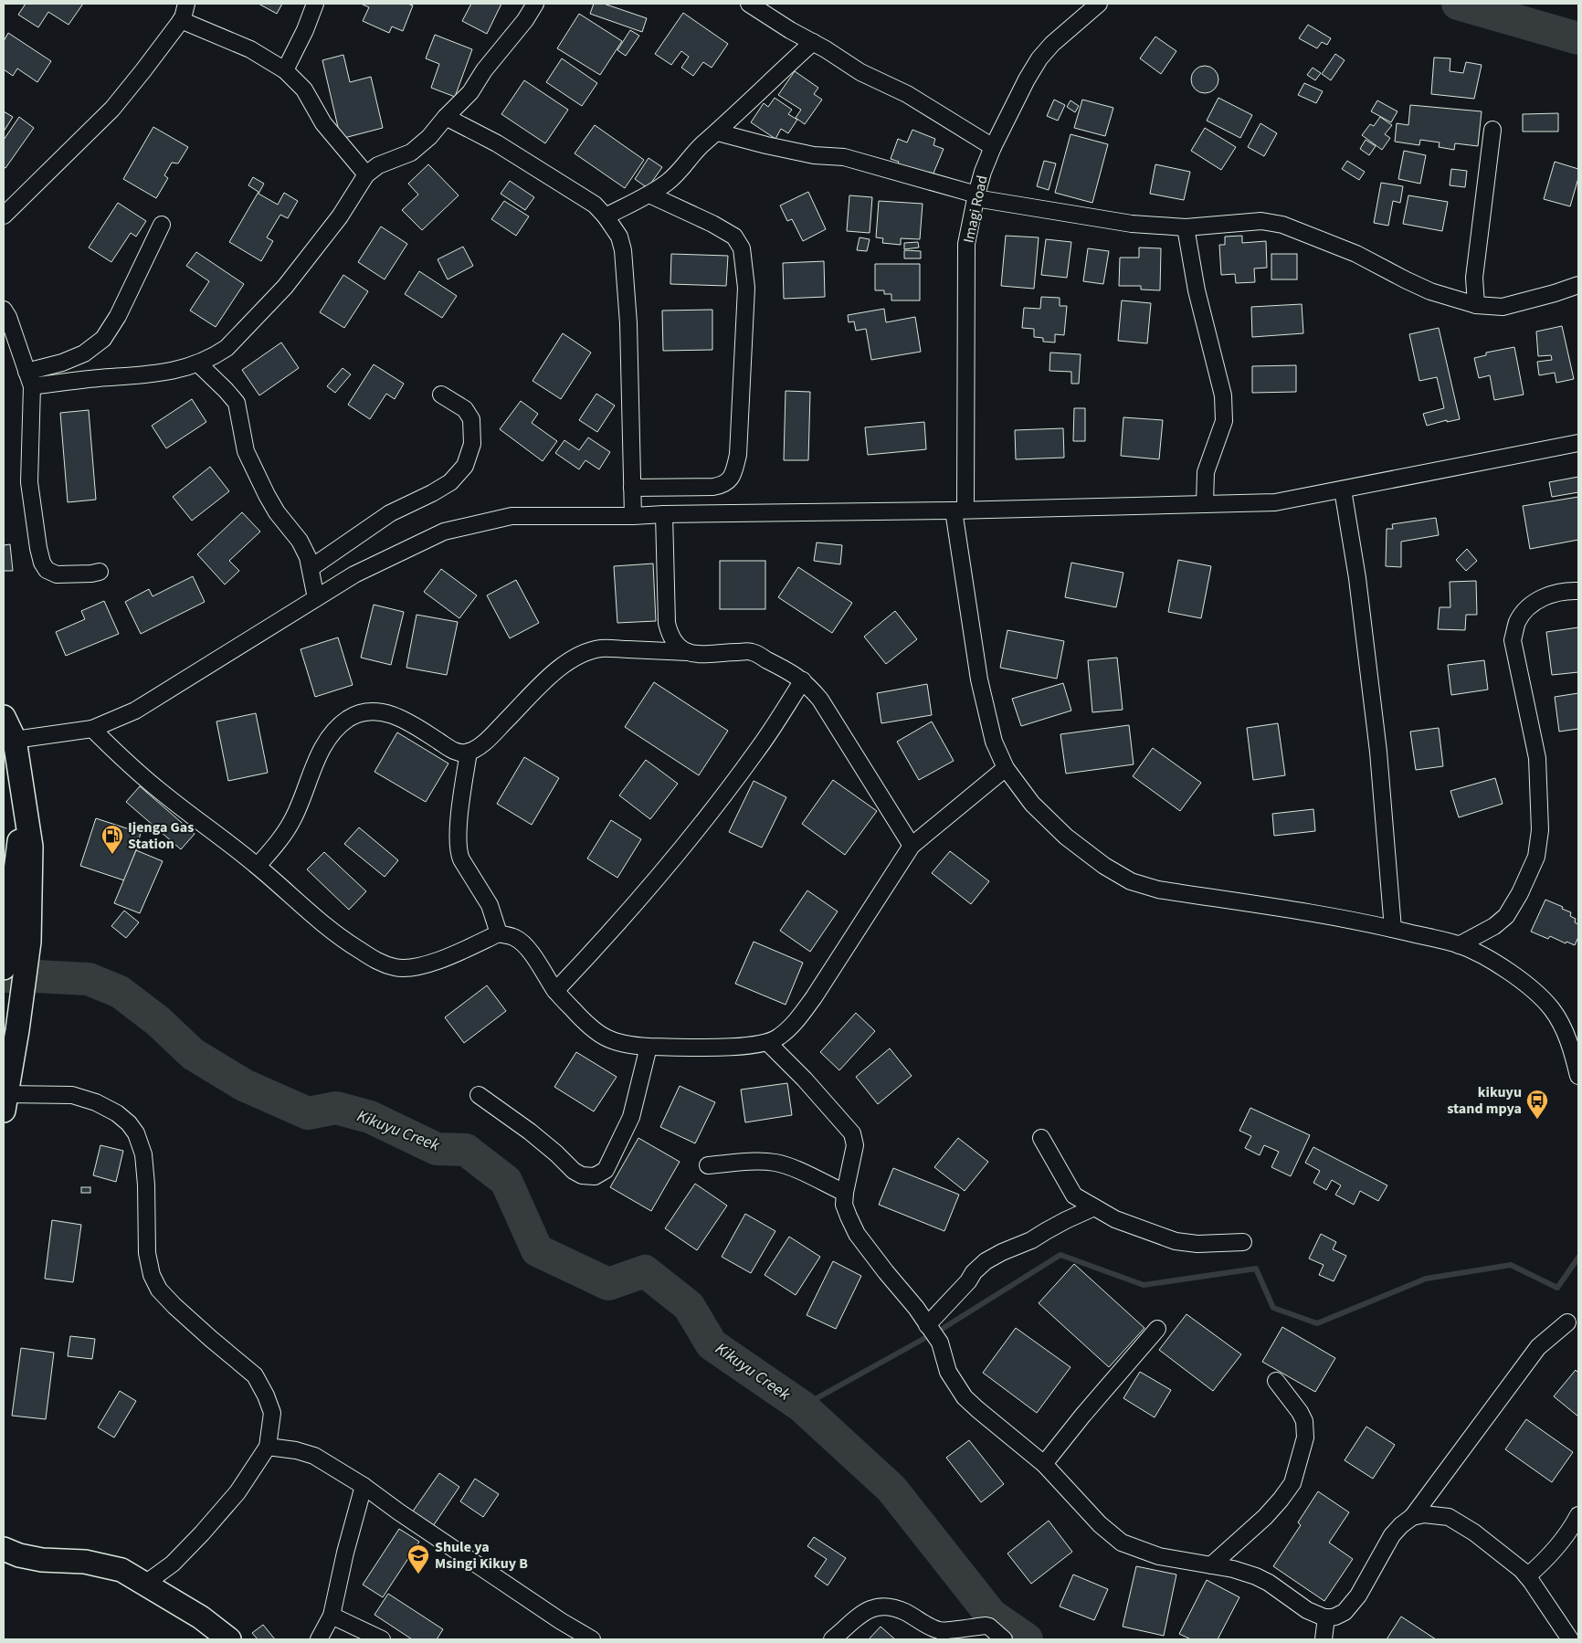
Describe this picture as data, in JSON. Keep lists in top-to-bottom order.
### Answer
{
  "streets": {
    "street": ["Imagi Road"]
  },
  "water": ["Kikuyu Creek"],
  "places": {
    "fuel station": ["Ijenga Gas Station"],
    "bus stop": ["kikuyu stand mpya"],
    "school or university": ["Shule ya Msingi Kikuy B"]
  }
}
